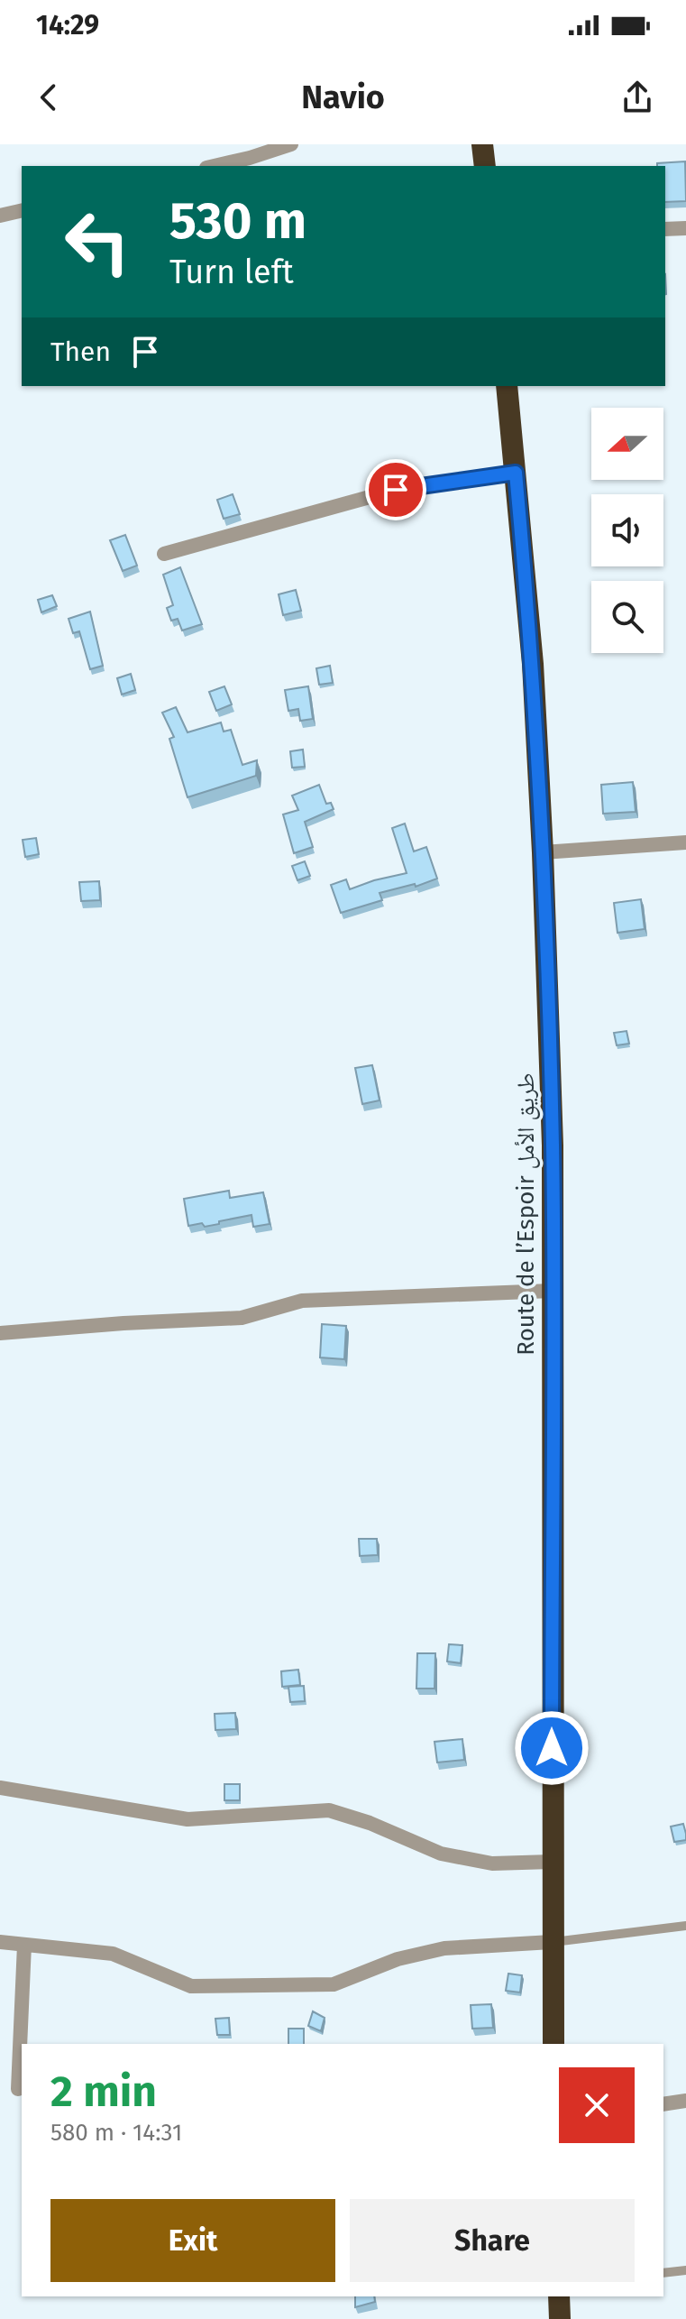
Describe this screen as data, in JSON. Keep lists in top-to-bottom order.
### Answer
{
  "streets": {
    "highway": ["Route de l’Espoir طريق الأمل"]
  },
  "north": "left",
  "page": {
    "status": "14:29",
    "header": "Navio",
    "turn": ["530 m", "Turn left"],
    "then": "Then",
    "heading": ["2 min", "580 m · 14:31"],
    "buttons": ["Exit", "Share"]
  }
}
